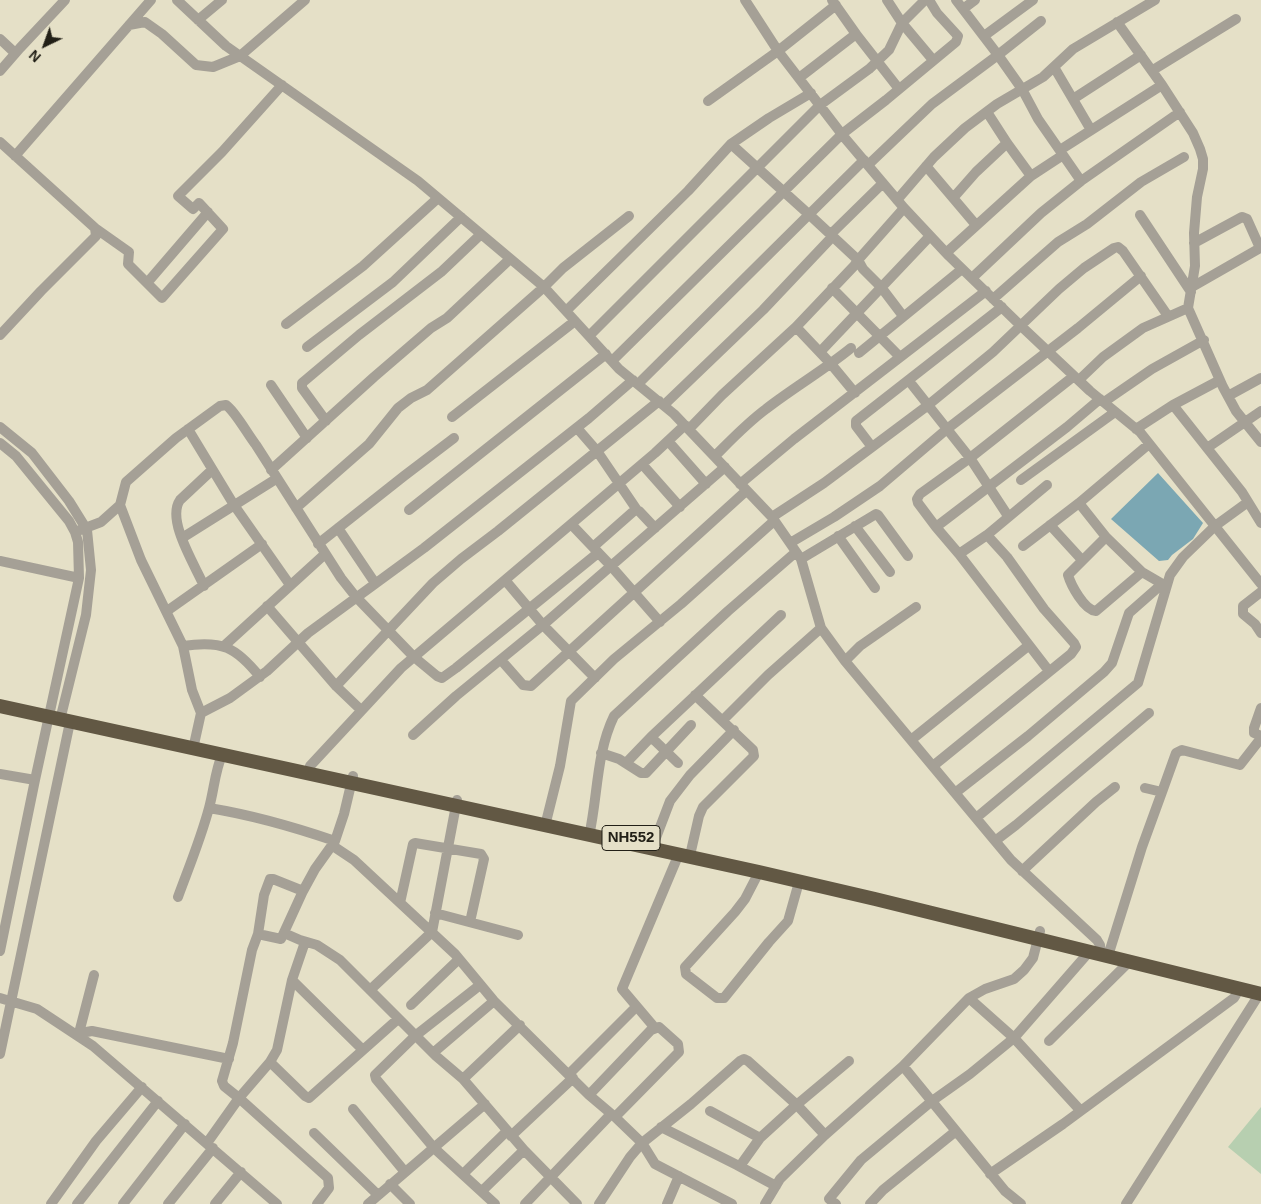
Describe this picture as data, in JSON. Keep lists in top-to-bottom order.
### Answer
{
  "streets": {
    "highway": ["NH552"]
  },
  "north": "bottom left"
}
